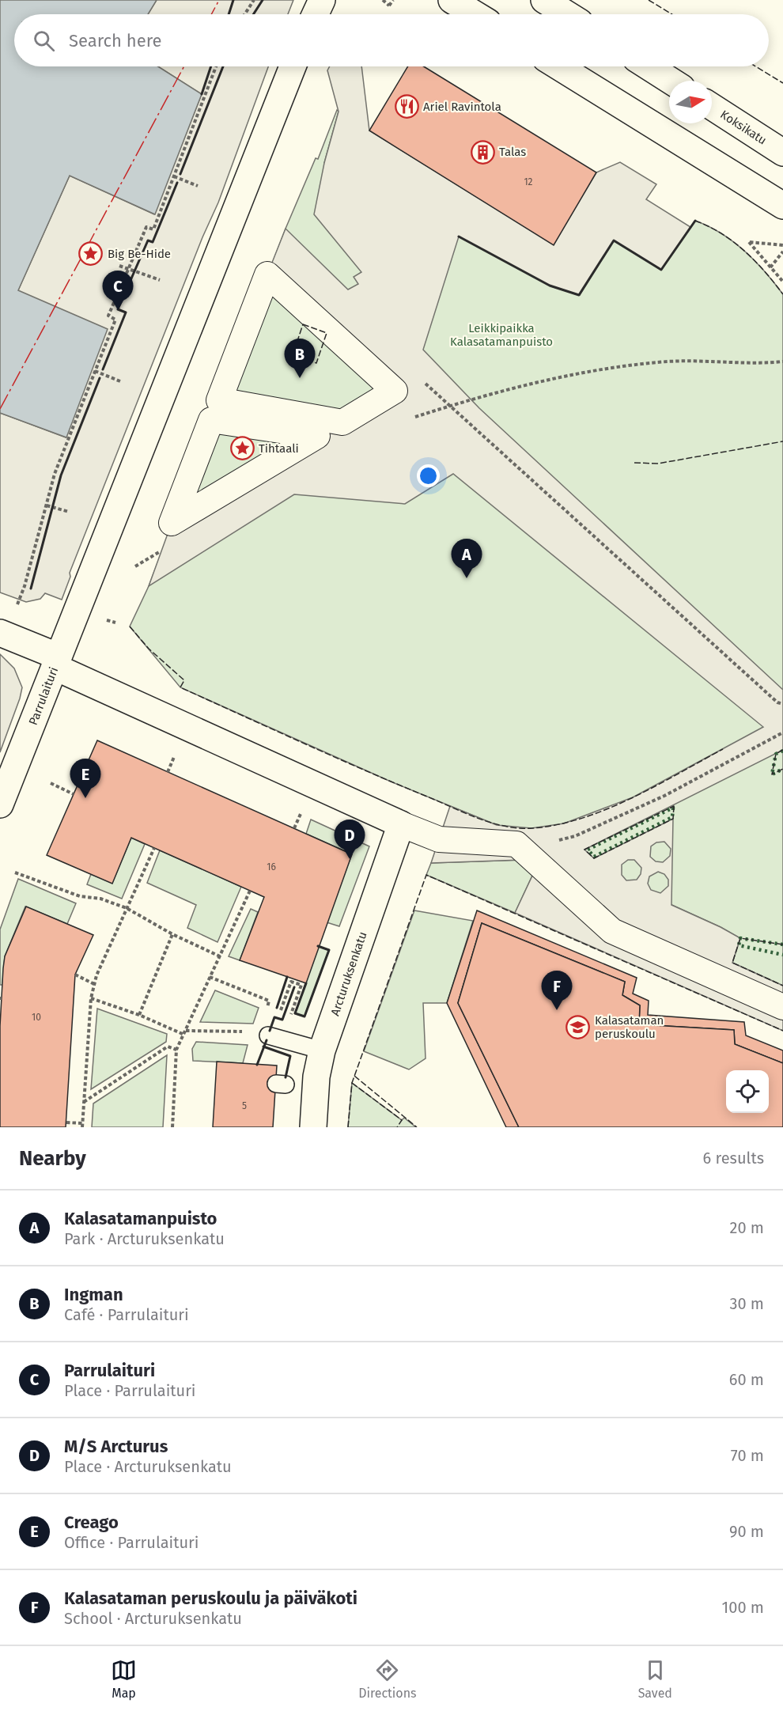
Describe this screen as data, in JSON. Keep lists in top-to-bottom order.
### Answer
{
  "streets": {
    "street": ["Koksikatu", "Parrulaituri", "Arcturuksenkatu"]
  },
  "parks": ["Leikkipaikka Kalasatamanpuisto"],
  "places": {
    "restaurant": ["Ariel Ravintola"],
    "building": ["Talas"],
    "place": ["Big Be-Hide", "Tihtaali"],
    "school or university": ["Kalasataman peruskoulu"]
  },
  "house_numbers": [
    "12",
    "16",
    "10",
    "5"
  ],
  "north": "right",
  "page": {
    "search": "Search here",
    "pins": [
      "C",
      "B",
      "A",
      "E",
      "D",
      "F"
    ],
    "heading": ["Nearby", "6 results"],
    "list": [
      {
        "mark": "A",
        "name": "Kalasatamanpuisto",
        "note": "Park · Arcturuksenkatu",
        "value": "20 m"
      },
      {
        "mark": "B",
        "name": "Ingman",
        "note": "Café · Parrulaituri",
        "value": "30 m"
      },
      {
        "mark": "C",
        "name": "Parrulaituri",
        "note": "Place · Parrulaituri",
        "value": "60 m"
      },
      {
        "mark": "D",
        "name": "M/S Arcturus",
        "note": "Place · Arcturuksenkatu",
        "value": "70 m"
      },
      {
        "mark": "E",
        "name": "Creago",
        "note": "Office · Parrulaituri",
        "value": "90 m"
      },
      {
        "mark": "F",
        "name": "Kalasataman peruskoulu ja päiväkoti",
        "note": "School · Arcturuksenkatu",
        "value": "100 m"
      }
    ],
    "nav": ["Map", "Directions", "Saved"]
  }
}
